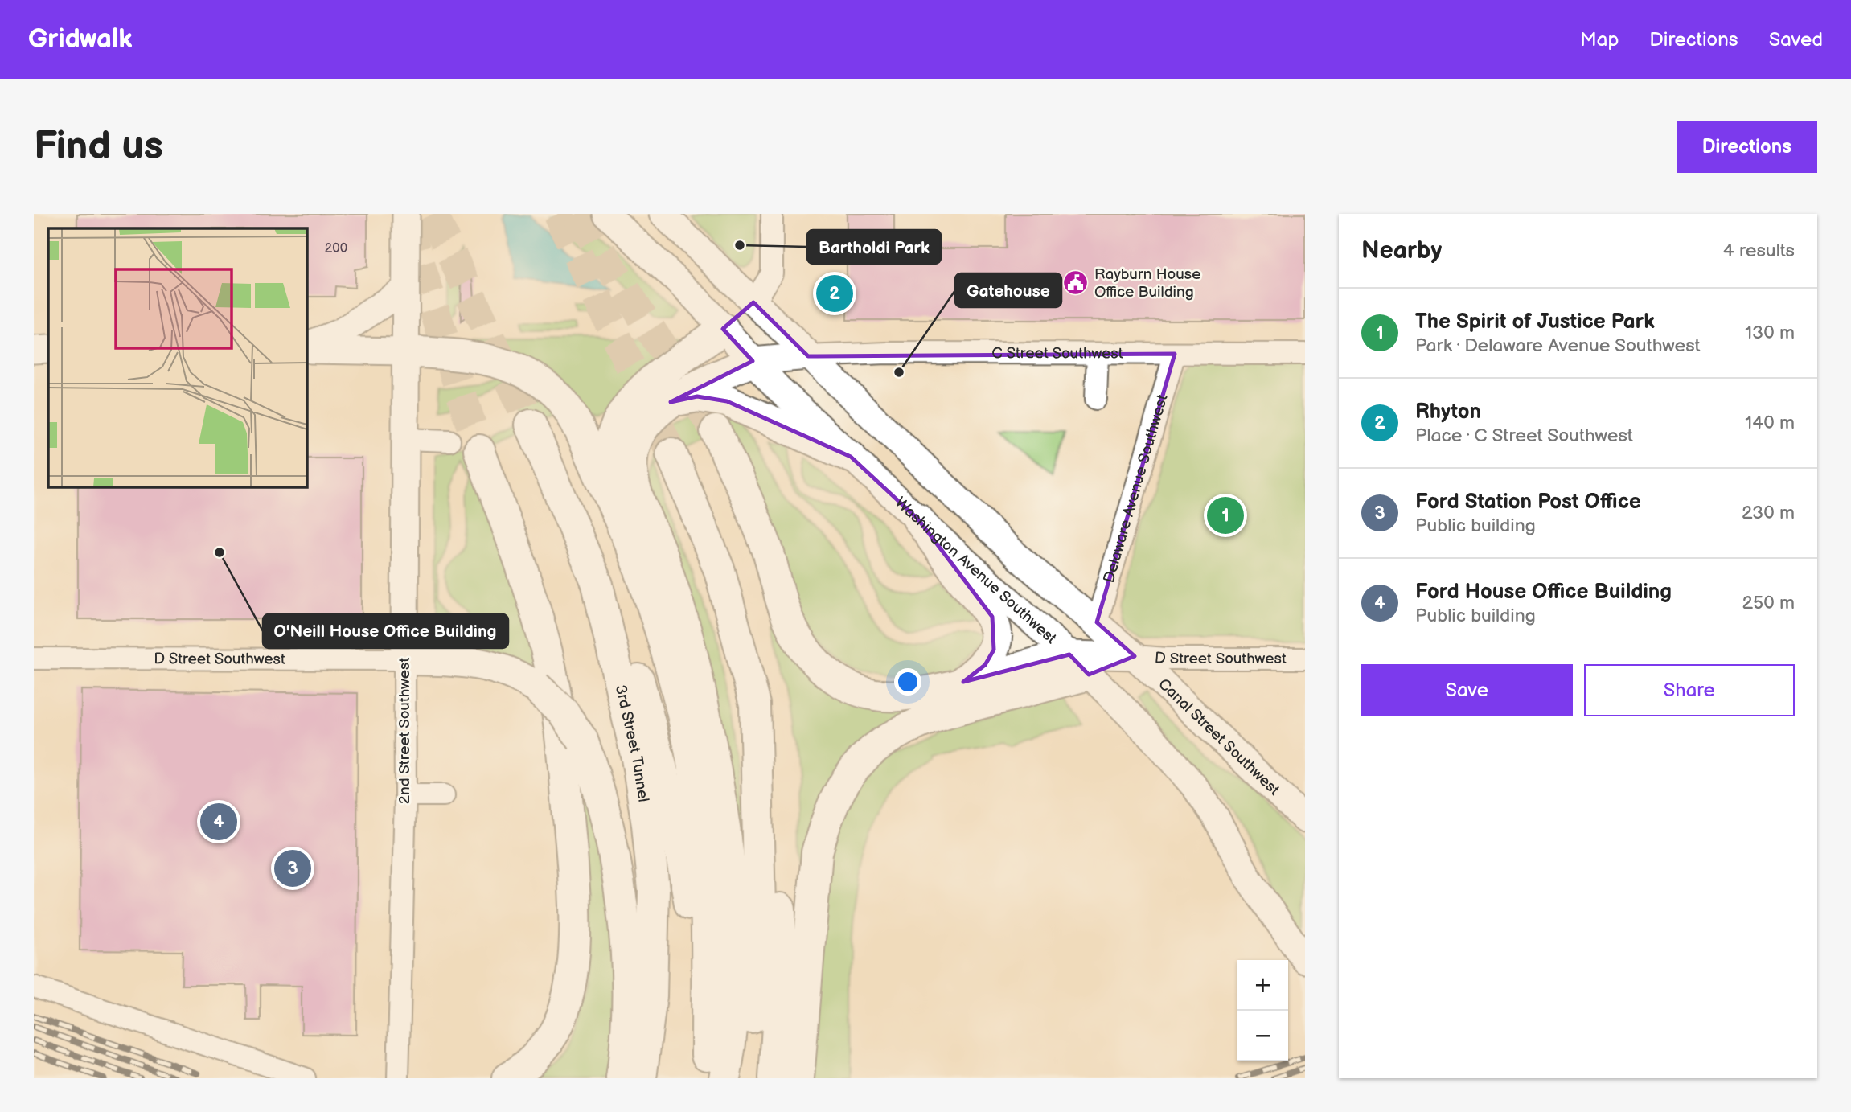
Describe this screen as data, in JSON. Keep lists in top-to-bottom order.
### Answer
{
  "streets": {
    "highway": ["3rd Street Tunnel"],
    "main road": ["Washington Avenue Southwest", "2nd Street Southwest", "Canal Street Southwest"],
    "street": ["C Street Southwest", "Delaware Avenue Southwest", "D Street Southwest"]
  },
  "crossings": [
    ["C Street Southwest", "Delaware Avenue Southwest"],
    ["D Street Southwest", "2nd Street Southwest"],
    ["D Street Southwest", "Canal Street Southwest"]
  ],
  "places": {
    "other": ["Bartholdi Park", "Gatehouse", "O'Neill House Office Building"],
    "public building": ["Rayburn House Office Building"]
  },
  "house_numbers": ["200"],
  "page": {
    "header": "Gridwalk",
    "nav": ["Map", "Directions", "Saved"],
    "buttons": [
      "Directions",
      ["Save", "Share"]
    ],
    "title": "Find us",
    "heading": ["Nearby", "4 results"],
    "pins": [
      "2",
      "1",
      "4",
      "3"
    ],
    "list": [
      {
        "mark": "1",
        "name": "The Spirit of Justice Park",
        "note": "Park · Delaware Avenue Southwest",
        "value": "130 m"
      },
      {
        "mark": "2",
        "name": "Rhyton",
        "note": "Place · C Street Southwest",
        "value": "140 m"
      },
      {
        "mark": "3",
        "name": "Ford Station Post Office",
        "note": "Public building",
        "value": "230 m"
      },
      {
        "mark": "4",
        "name": "Ford House Office Building",
        "note": "Public building",
        "value": "250 m"
      }
    ],
    "map_buttons": ["+", "−"]
  }
}
